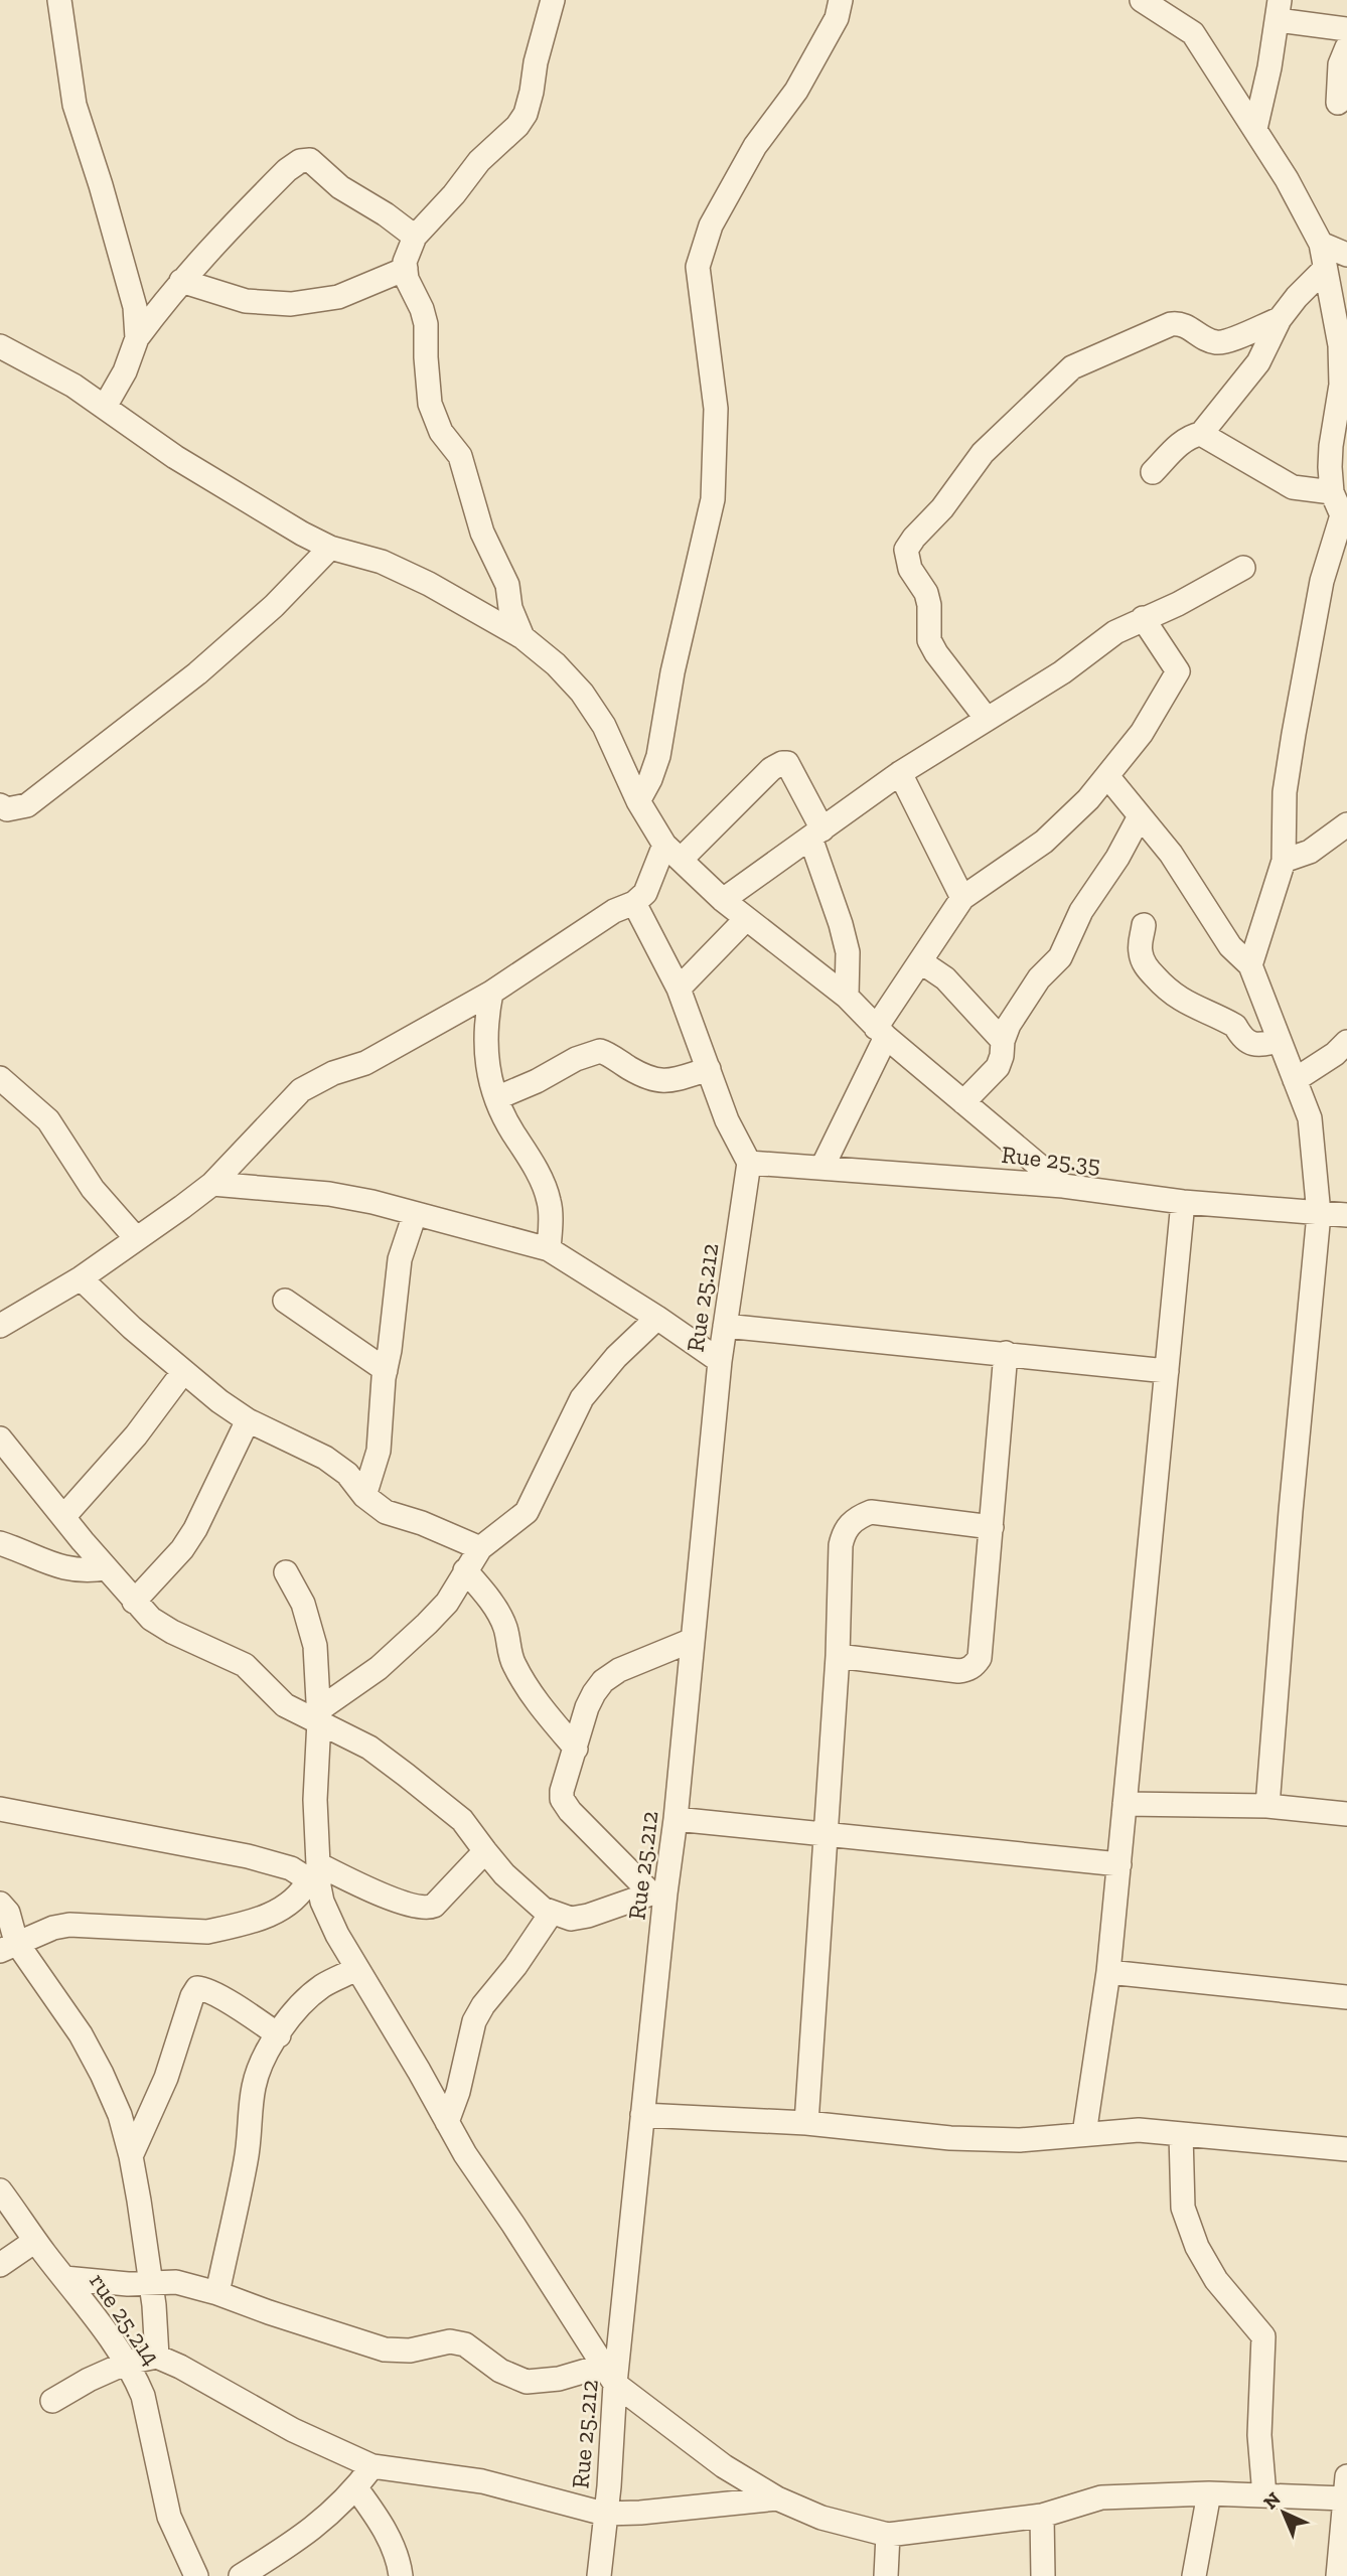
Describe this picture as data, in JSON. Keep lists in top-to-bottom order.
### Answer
{
  "streets": {
    "street": ["Rue 25.35", "Rue 25.212", "rue 25.214"]
  },
  "crossings": [
    ["Rue 25.35", "Rue 25.212"]
  ],
  "north": "top left"
}
